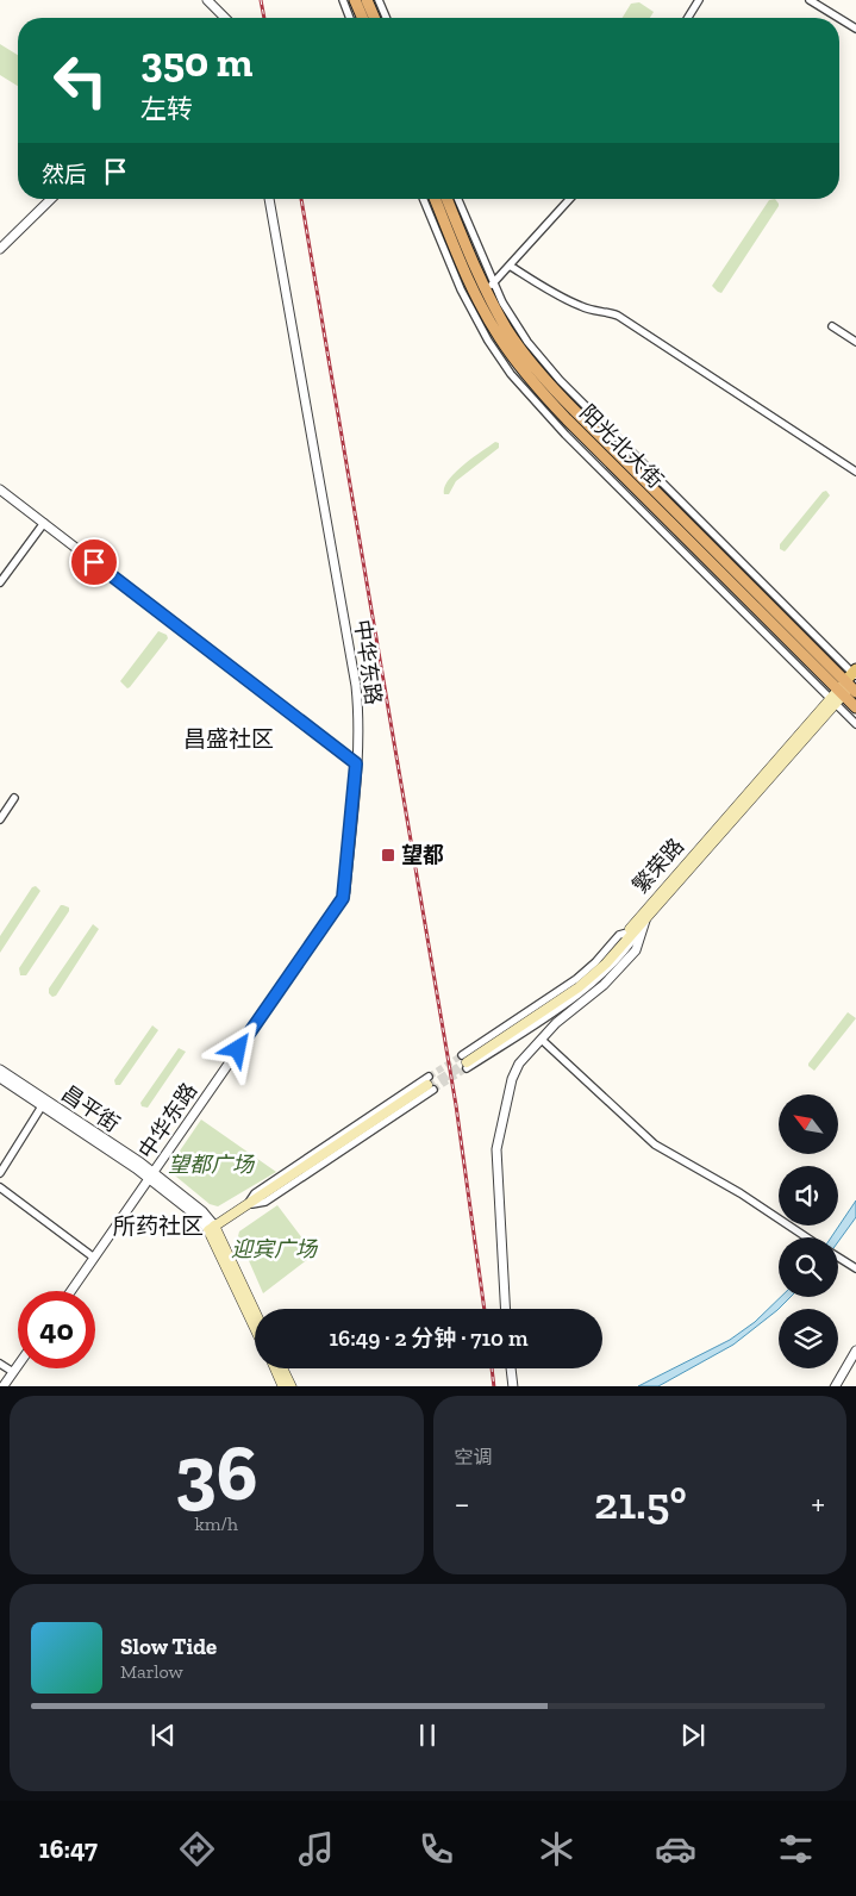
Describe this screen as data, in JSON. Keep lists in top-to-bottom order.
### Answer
{
  "streets": {
    "highway": ["阳光北大街"],
    "main road": ["繁荣路"],
    "street": ["中华东路", "昌平街"]
  },
  "crossings": [
    ["阳光北大街", "繁荣路"],
    ["中华东路", "昌平街"]
  ],
  "districts": ["昌盛社区", "所药社区"],
  "parks": ["望都广场", "迎宾广场"],
  "places": {
    "transit": ["望都"]
  },
  "north": "top left",
  "page": {
    "turn": ["350 m", "左转"],
    "then": "然后",
    "limit": "40",
    "trip": "16:49 · 2 分钟 · 710 m",
    "tile": [
      ["36", "km/h"],
      "空调"
    ],
    "heat": ["−", "21.5°", "+"],
    "song": ["Slow Tide", "Marlow"],
    "tabs": "16:47"
  }
}
